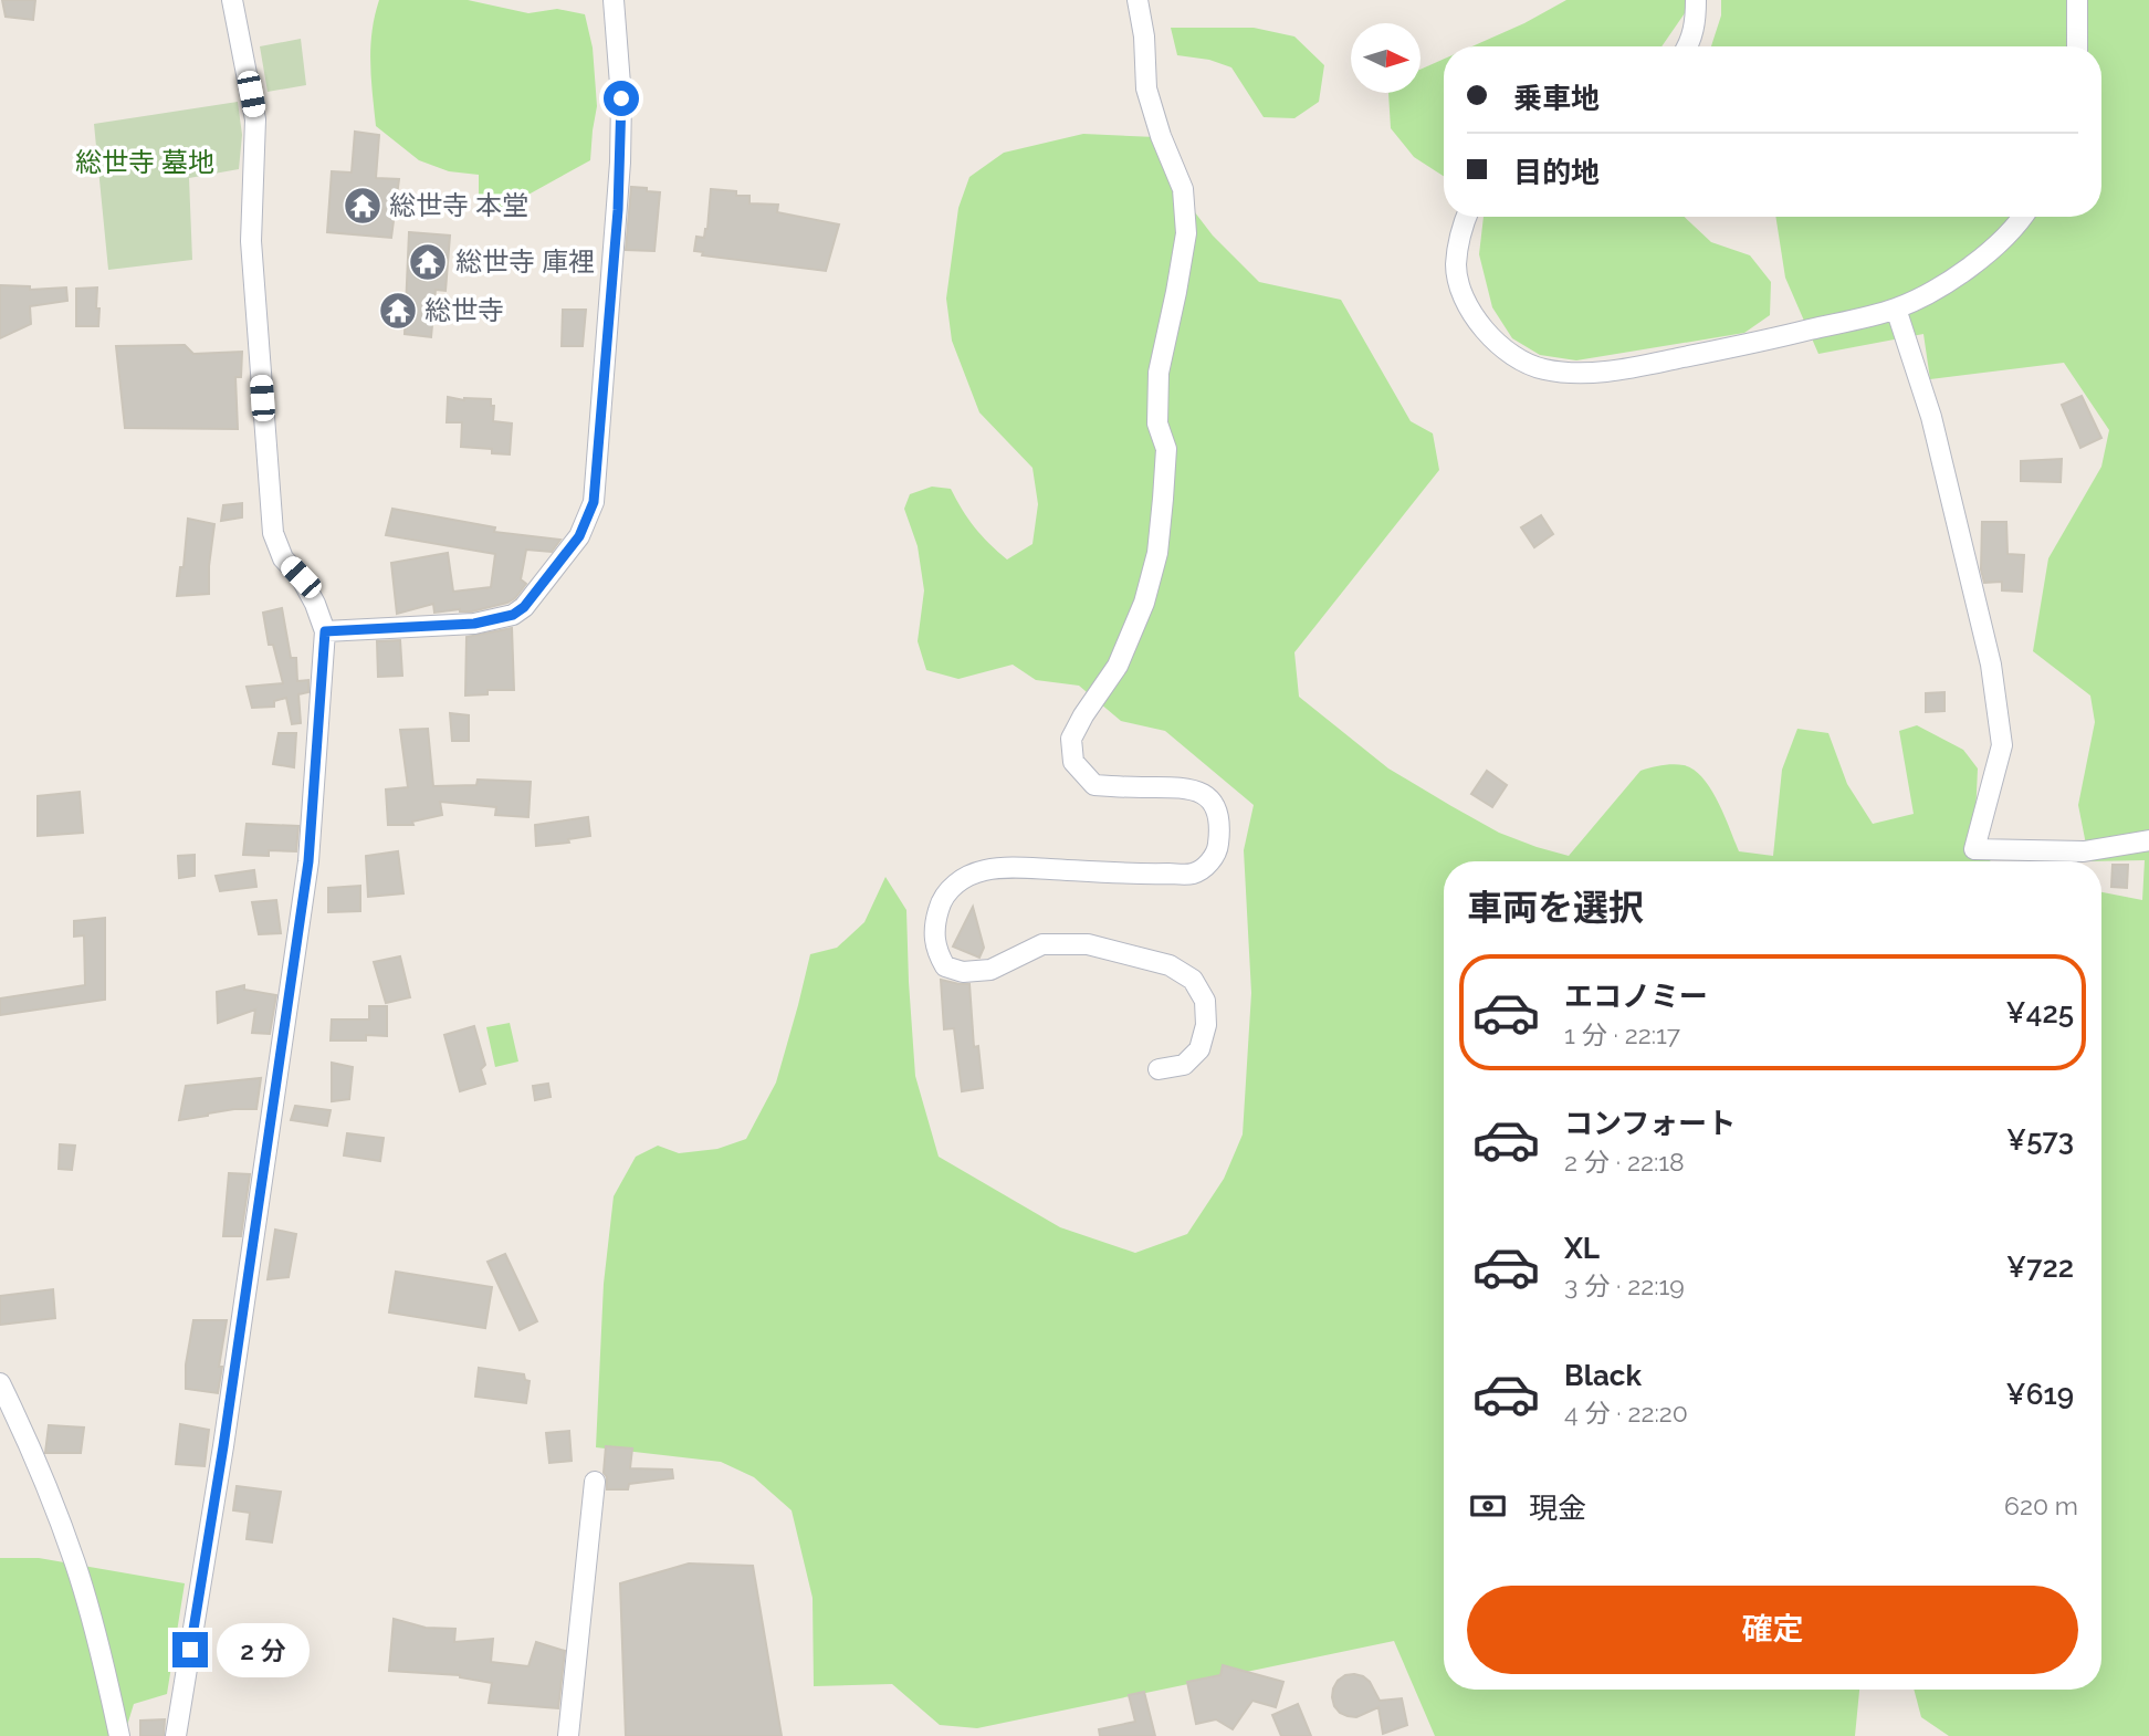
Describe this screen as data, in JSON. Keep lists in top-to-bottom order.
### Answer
{
  "parks": ["総世寺 墓地"],
  "places": {
    "temple": ["総世寺 本堂", "総世寺 庫裡", "総世寺"]
  },
  "north": "right",
  "page": {
    "banner": ["乗車地", "目的地"],
    "heading": "車両を選択",
    "list": [
      {
        "name": "エコノミー",
        "note": "1 分 · 22:17",
        "value": "¥425"
      },
      {
        "name": "コンフォート",
        "note": "2 分 · 22:18",
        "value": "¥573"
      },
      {
        "name": "XL",
        "note": "3 分 · 22:19",
        "value": "¥722"
      },
      {
        "name": "Black",
        "note": "4 分 · 22:20",
        "value": "¥619"
      }
    ],
    "pay": ["現金", "620 m"],
    "buttons": "確定",
    "bubble": "2 分"
  }
}
